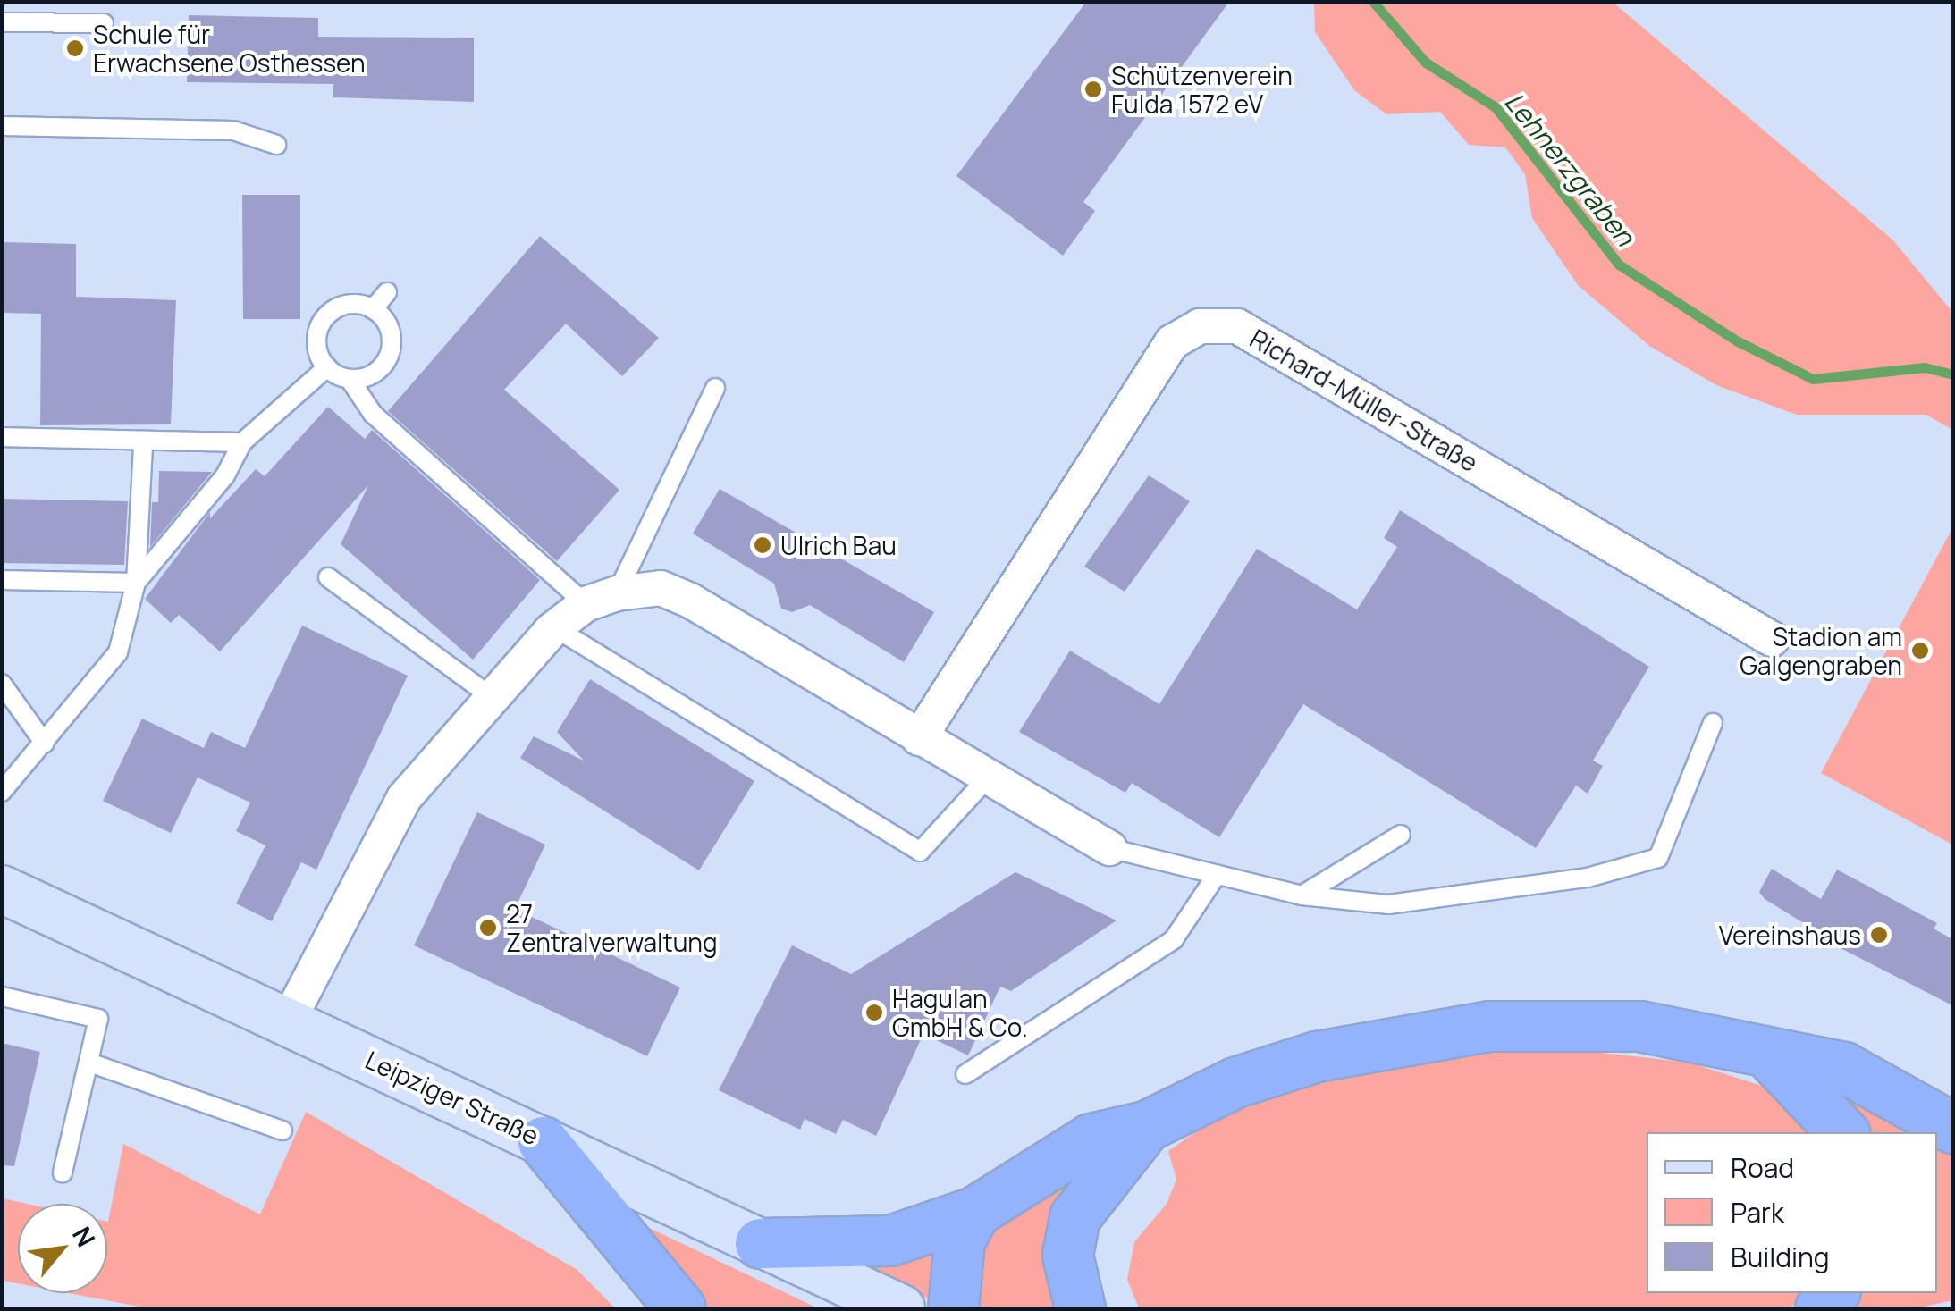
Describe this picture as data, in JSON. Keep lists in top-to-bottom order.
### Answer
{
  "streets": {
    "main road": ["Leipziger Straße"],
    "street": ["Richard-Müller-Straße"]
  },
  "water": ["Lehnerzgraben"],
  "places": [
    "Schule für Erwachsene Osthessen",
    "Schützenverein Fulda 1572 eV",
    "Ulrich Bau",
    "Stadion am Galgengraben",
    "27 Zentralverwaltung",
    "Vereinshaus",
    "Hagulan GmbH & Co."
  ],
  "legend": ["Road", "Park", "Building"],
  "north": "top right"
}
